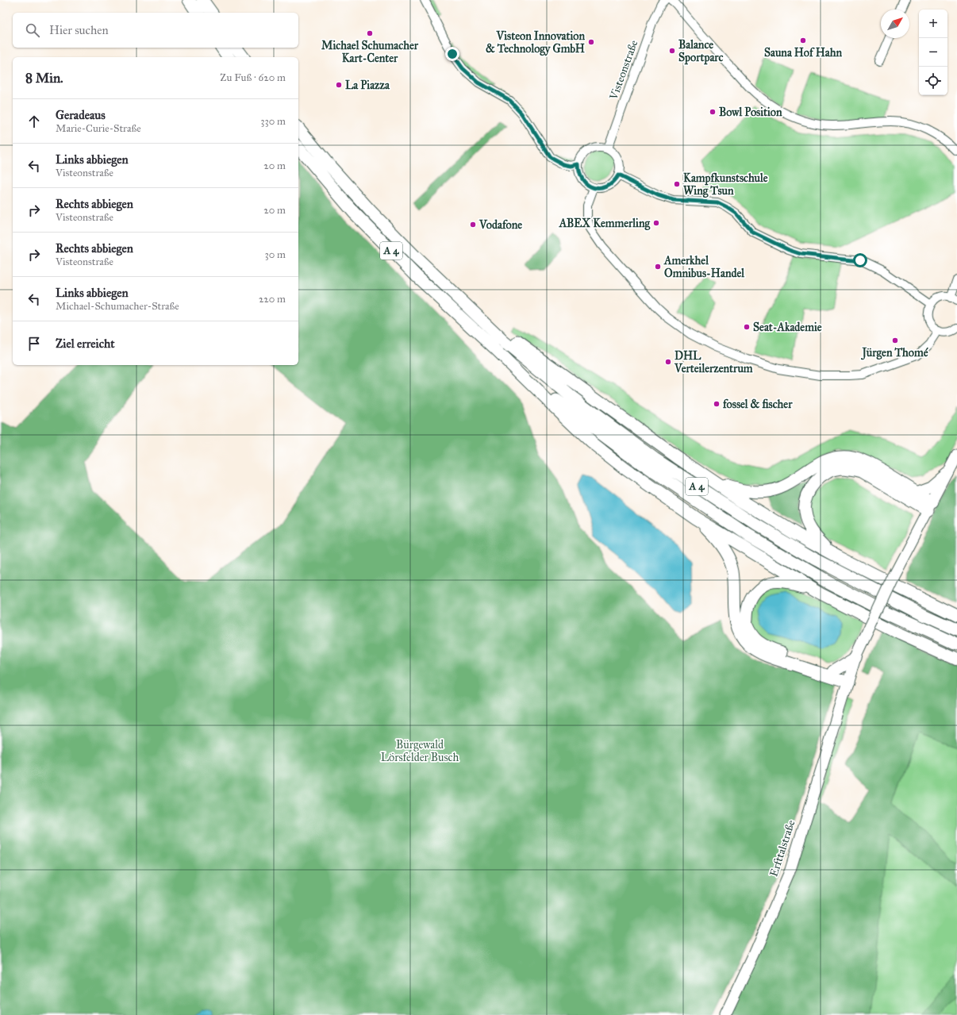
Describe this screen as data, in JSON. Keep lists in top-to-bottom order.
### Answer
{
  "streets": {
    "highway": ["A 4"],
    "main road": ["Erfttalstraße"],
    "street": ["Visteonstraße"]
  },
  "parks": ["Bürgewald Lörsfelder Busch"],
  "places": [
    "Michael Schumacher Kart-Center",
    "Sauna Hof Hahn",
    "Visteon Innovation & Technology GmbH",
    "Balance Sportparc",
    "La Piazza",
    "Bowl Position",
    "Kampfkunstschule Wing Tsun",
    "ABEX Kemmerling",
    "Vodafone",
    "Amerkhel Omnibus-Handel",
    "Seat-Akademie",
    "Jürgen Thomé",
    "DHL Verteilerzentrum",
    "fossel & fischer"
  ],
  "north": "top right",
  "page": {
    "map_buttons": ["+", "−"],
    "search": "Hier suchen",
    "heading": ["8 Min.", "Zu Fuß · 620 m"],
    "list": [
      ["Geradeaus", "Marie-Curie-Straße", "330 m"],
      ["Links abbiegen", "Visteonstraße", "20 m"],
      ["Rechts abbiegen", "Visteonstraße", "20 m"],
      ["Rechts abbiegen", "Visteonstraße", "30 m"],
      ["Links abbiegen", "Michael-Schumacher-Straße", "220 m"],
      "Ziel erreicht"
    ]
  }
}
